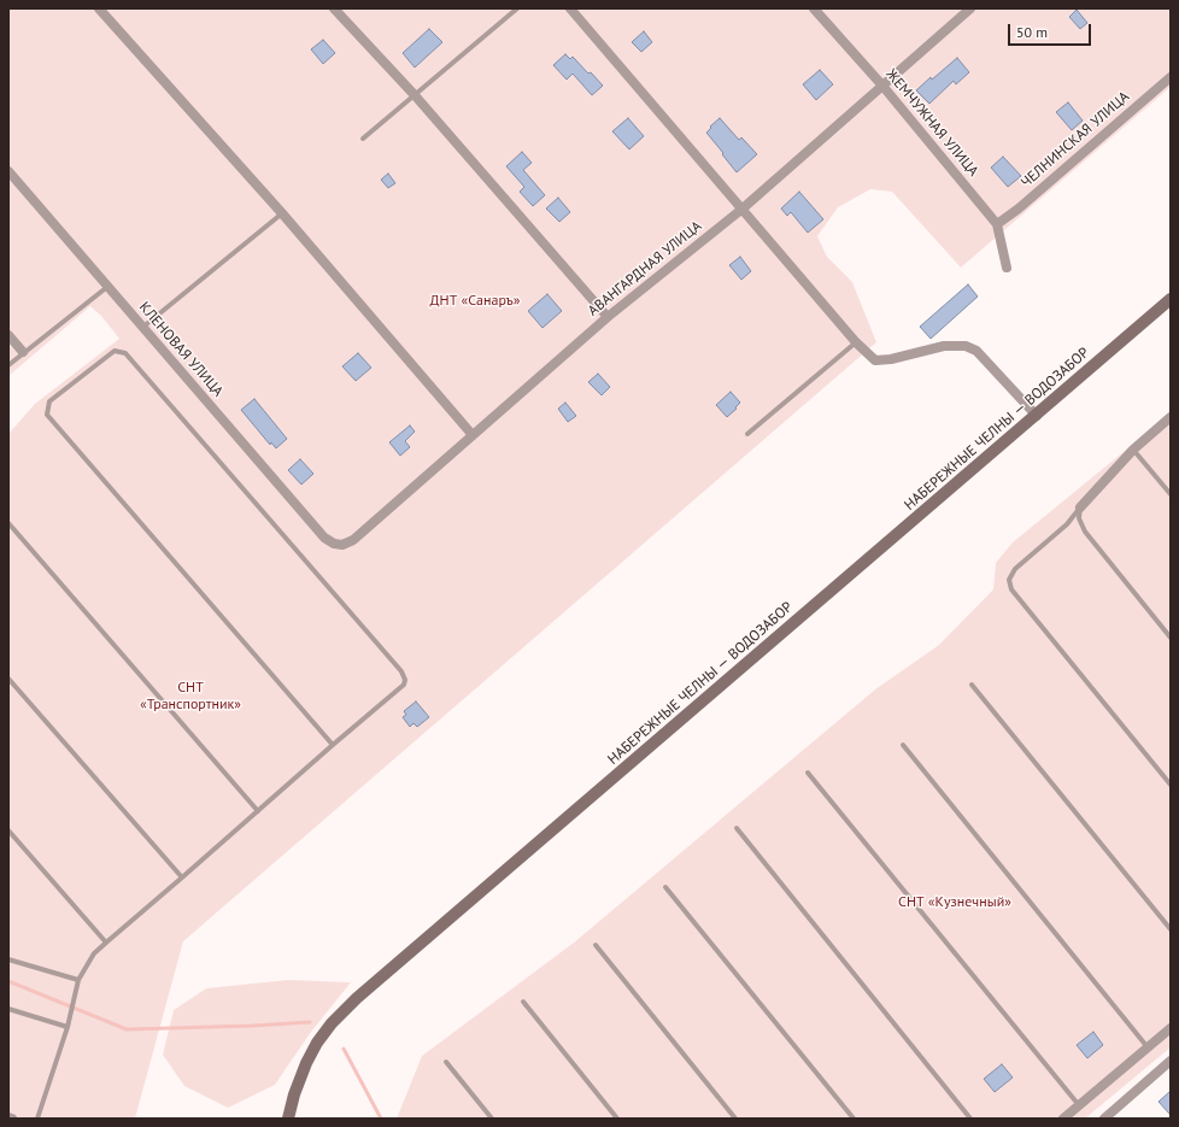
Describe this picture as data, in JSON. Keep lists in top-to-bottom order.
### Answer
{
  "streets": {
    "main road": ["НАБЕРЕЖНЫЕ ЧЕЛНЫ — ВОДОЗАБОР"],
    "street": [
      "ЖЕМЧУЖНАЯ УЛИЦА",
      "ЧЕЛНИНСКАЯ УЛИЦА",
      "АВАНГАРДНАЯ УЛИЦА",
      "КЛЕНОВАЯ УЛИЦА"
    ]
  },
  "crossings": [
    ["ЖЕМЧУЖНАЯ УЛИЦА", "ЧЕЛНИНСКАЯ УЛИЦА"],
    ["ЖЕМЧУЖНАЯ УЛИЦА", "АВАНГАРДНАЯ УЛИЦА"],
    ["АВАНГАРДНАЯ УЛИЦА", "КЛЕНОВАЯ УЛИЦА"]
  ],
  "parks": ["ДНТ «Санаръ»", "СНТ «Транспортник»", "СНТ «Кузнечный»"],
  "scale_bar": "50 m"
}
